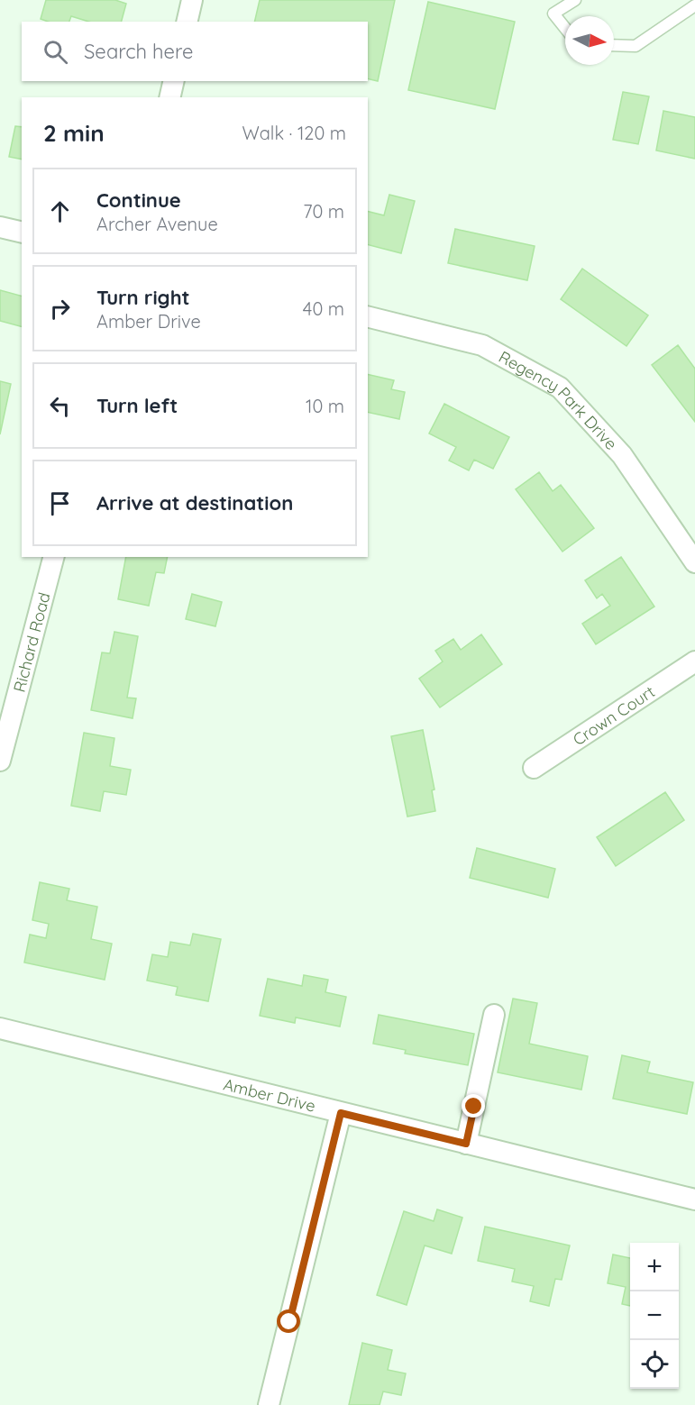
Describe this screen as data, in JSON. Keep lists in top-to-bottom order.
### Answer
{
  "streets": {
    "street": [
      "Regency Park Drive",
      "Richard Road",
      "Crown Court",
      "Amber Drive"
    ]
  },
  "north": "right",
  "page": {
    "search": "Search here",
    "heading": ["2 min", "Walk · 120 m"],
    "list": [
      ["Continue", "Archer Avenue", "70 m"],
      ["Turn right", "Amber Drive", "40 m"],
      ["Turn left", "10 m"],
      "Arrive at destination"
    ],
    "map_buttons": ["+", "−"]
  }
}
